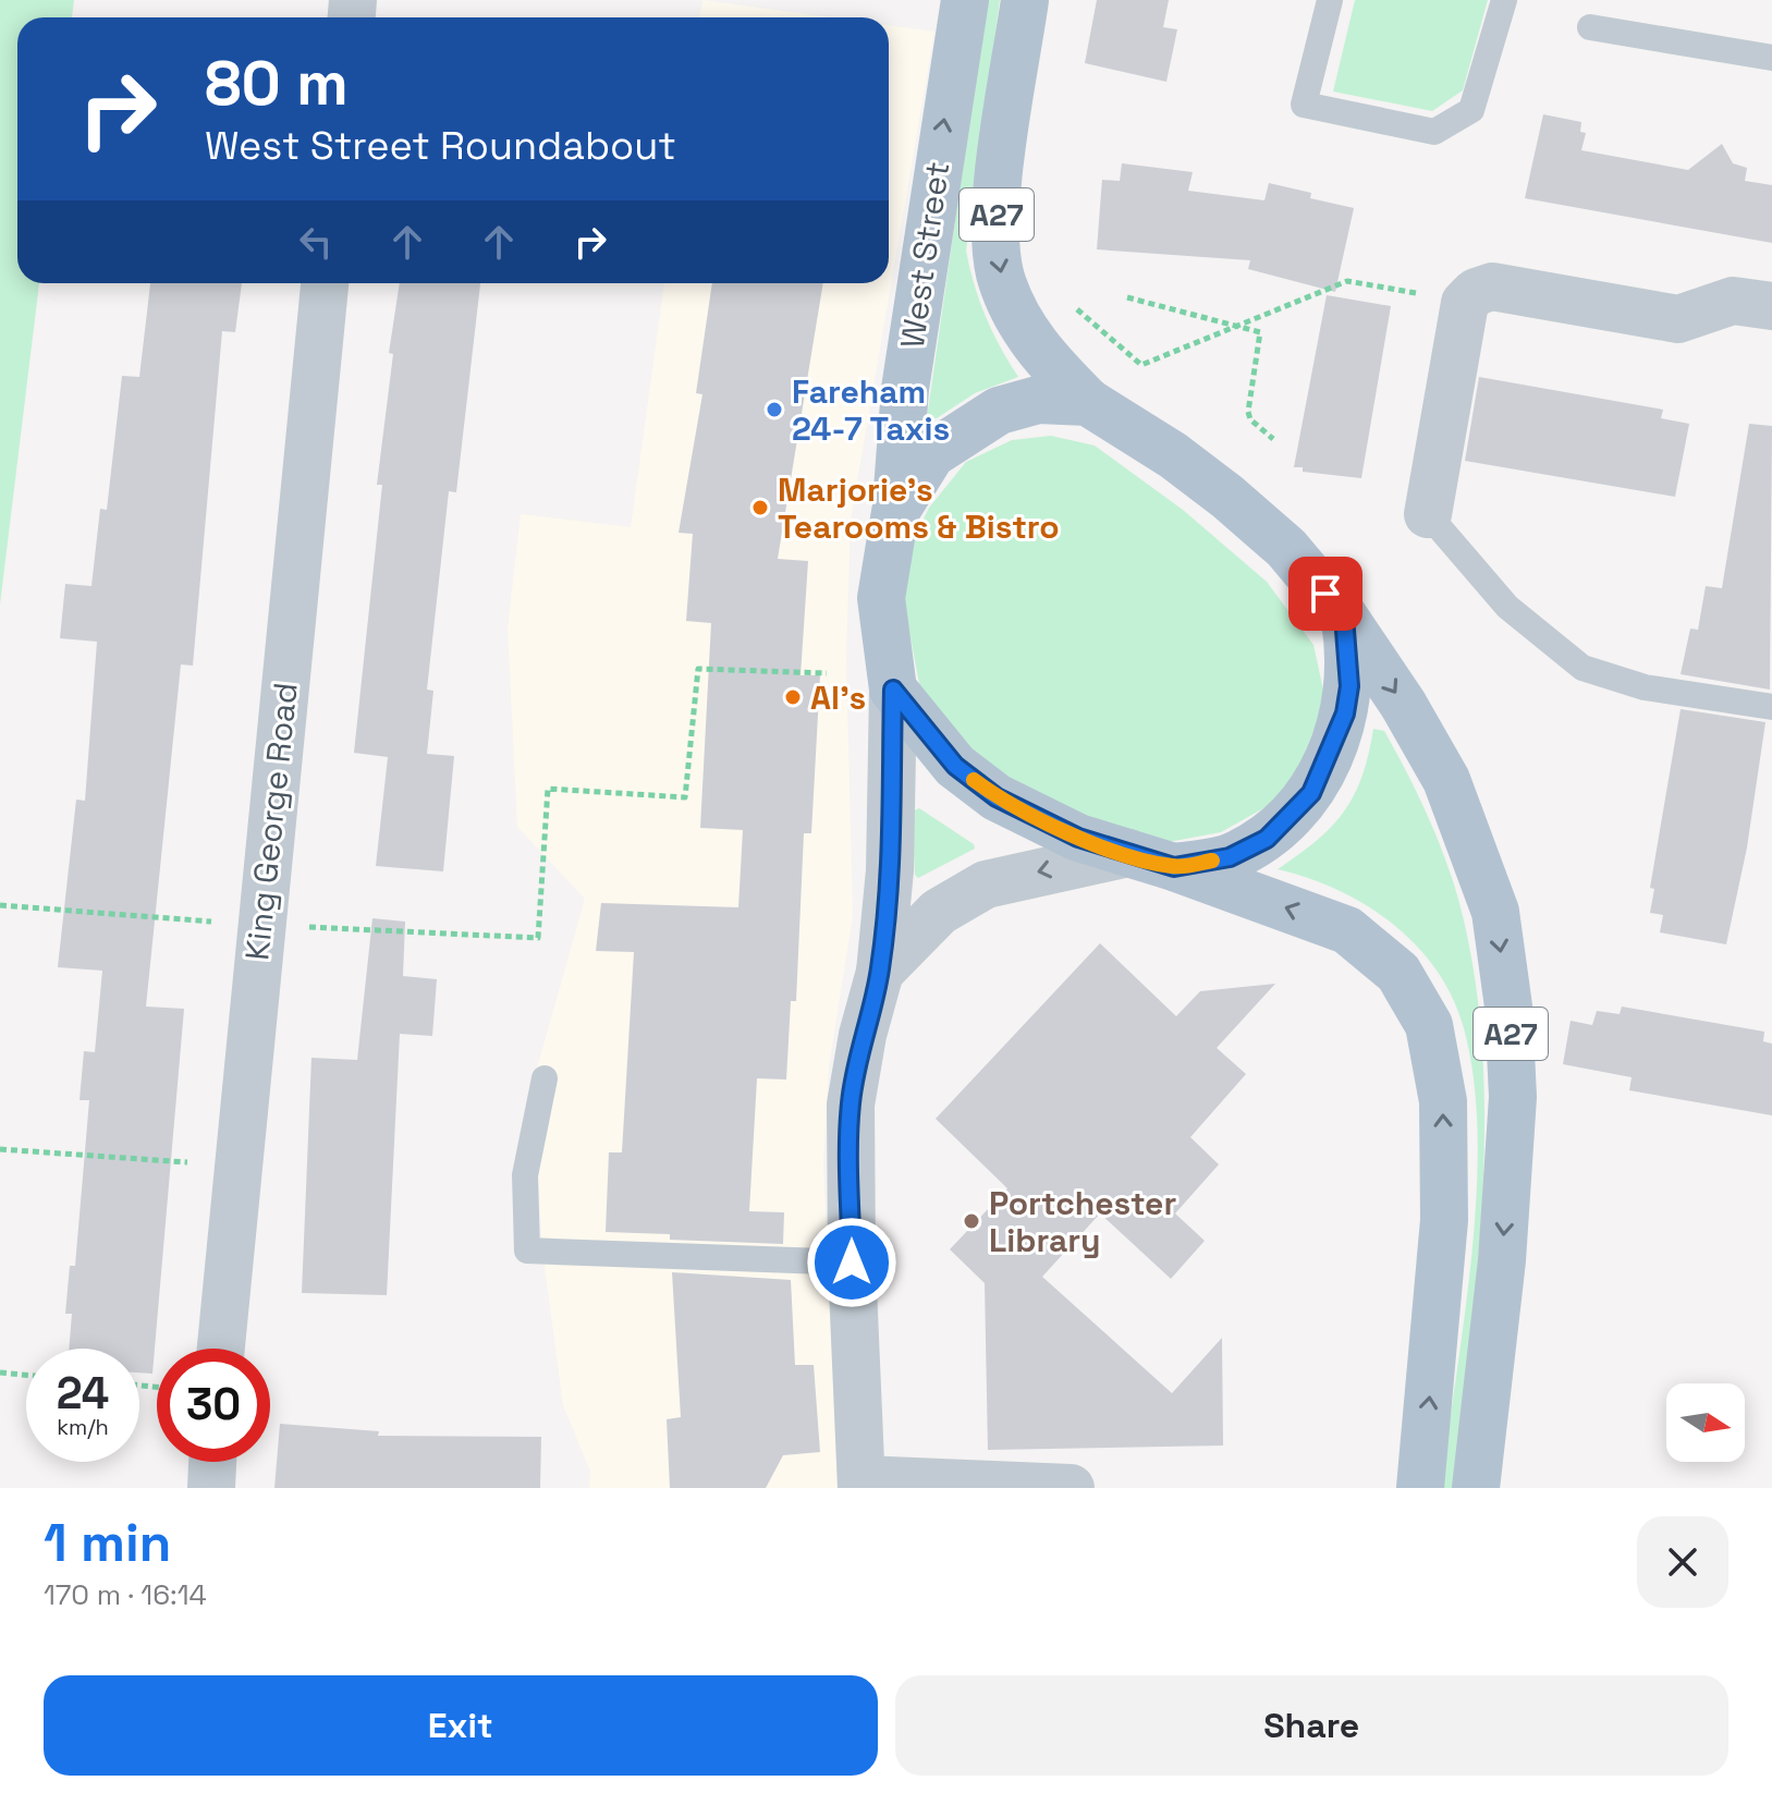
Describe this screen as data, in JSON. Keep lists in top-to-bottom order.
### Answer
{
  "streets": {
    "main road": ["A27", "West Street"],
    "street": ["King George Road"]
  },
  "crossings": [
    ["A27", "West Street"]
  ],
  "places": [
    "Fareham 24-7 Taxis",
    "Marjorie's Tearooms & Bistro",
    "Al's",
    "Portchester Library"
  ],
  "north": "right",
  "page": {
    "turn": ["80 m", "West Street Roundabout"],
    "speed": "24 km/h",
    "limit": "30",
    "heading": ["1 min", "170 m · 16:14"],
    "buttons": ["Exit", "Share"]
  }
}
